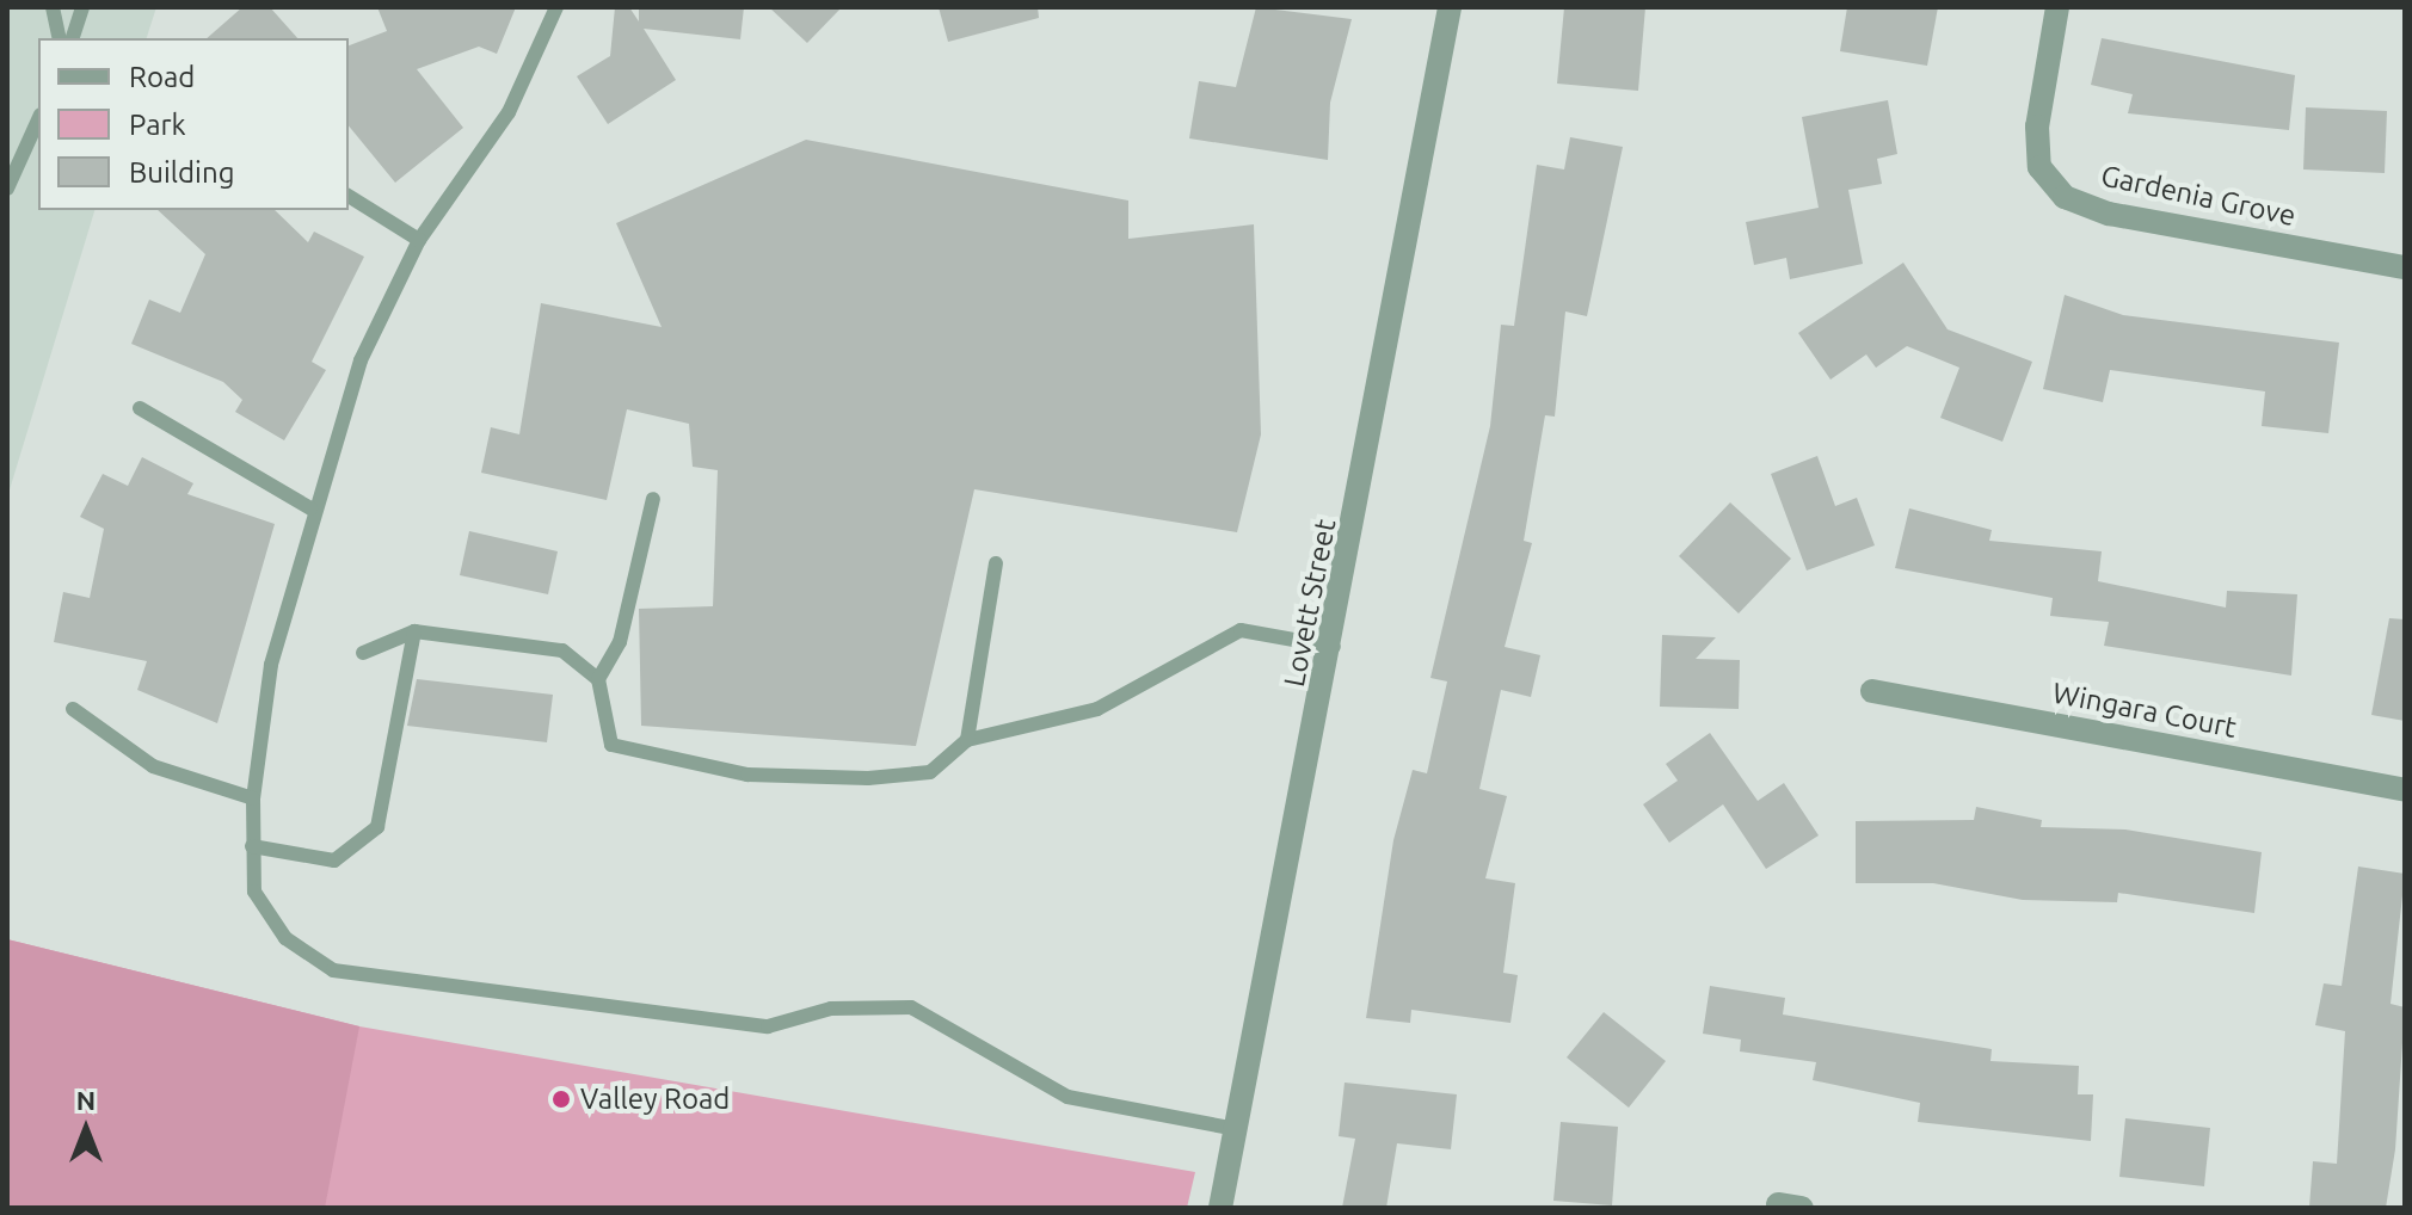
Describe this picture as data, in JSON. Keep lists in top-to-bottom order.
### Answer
{
  "streets": {
    "street": ["Gardenia Grove", "Lovett Street", "Wingara Court"]
  },
  "places": ["Valley Road"],
  "legend": ["Road", "Park", "Building"],
  "north": "top"
}
